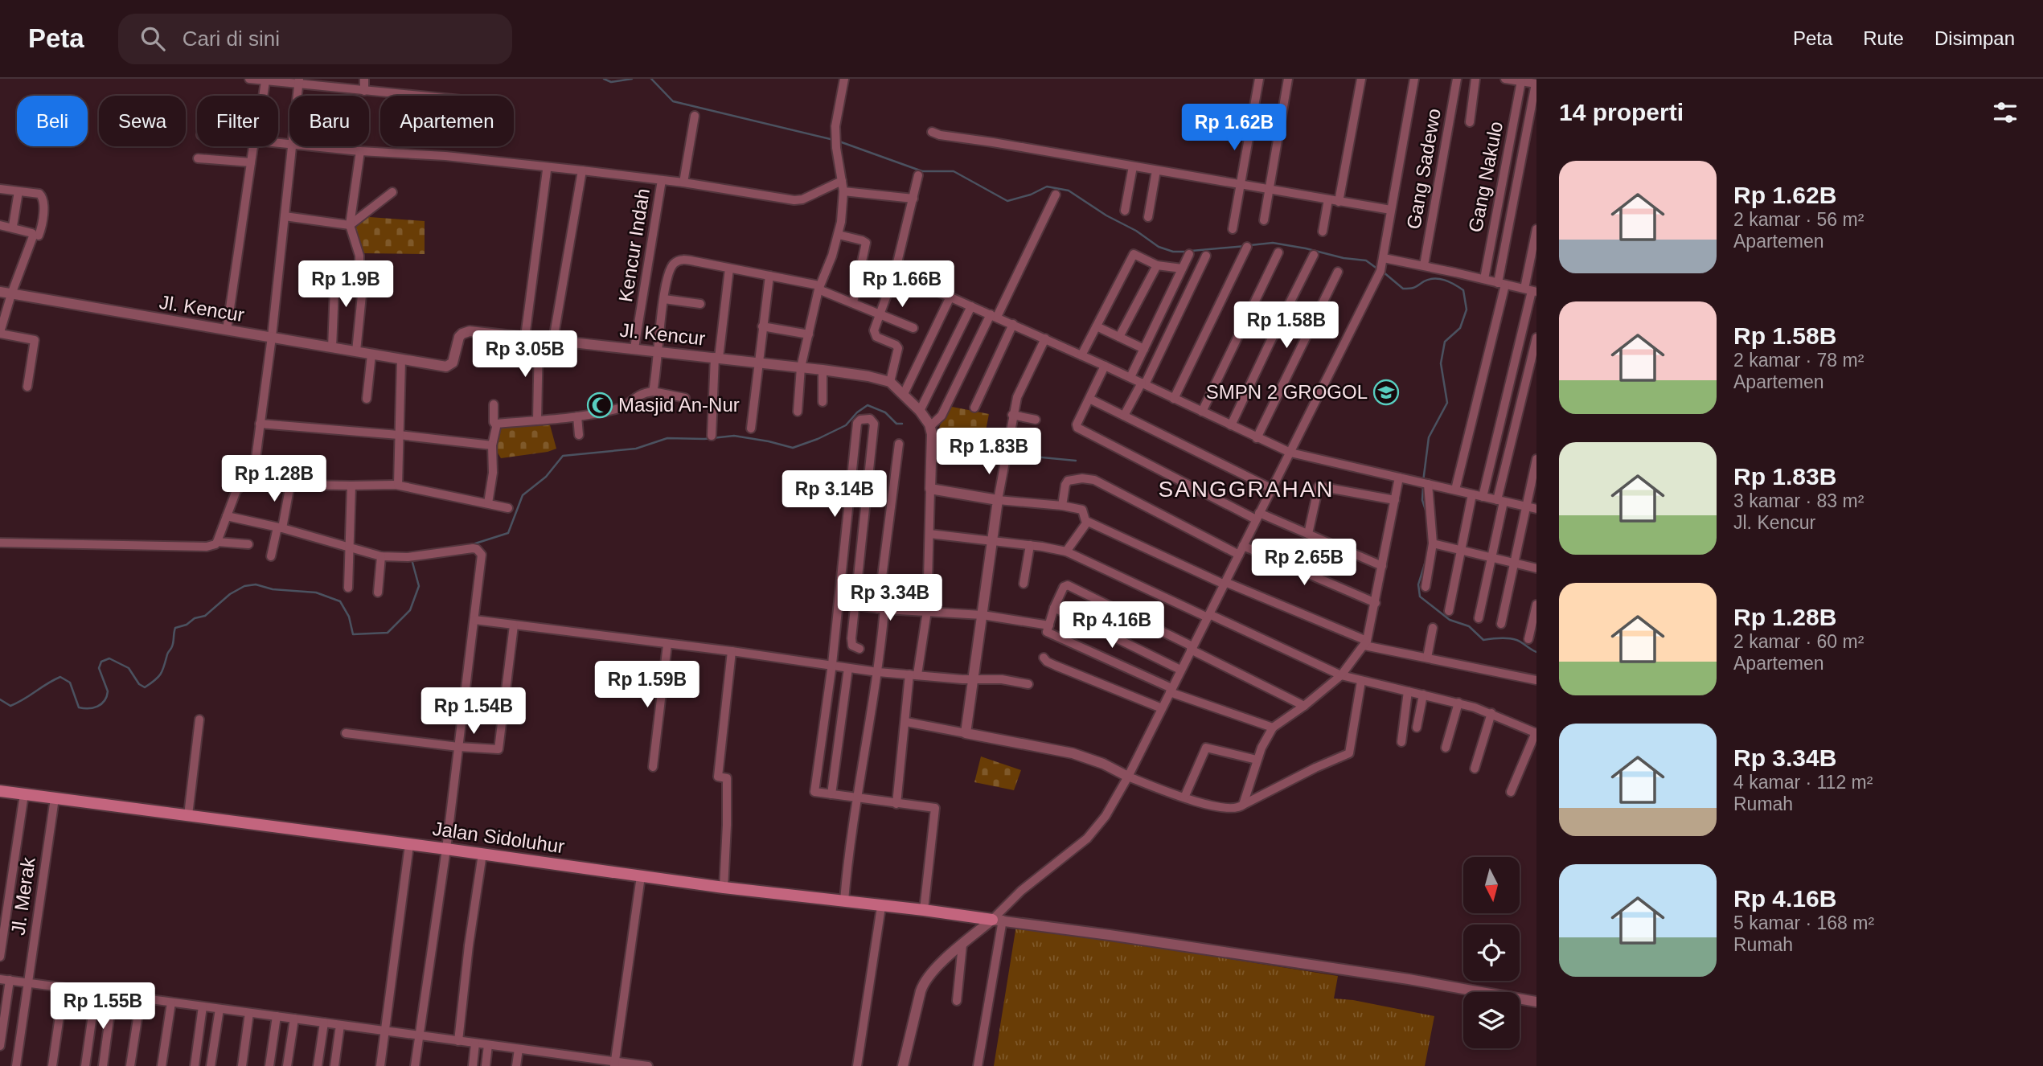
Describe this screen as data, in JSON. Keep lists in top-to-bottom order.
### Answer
{
  "streets": {
    "main road": ["Jalan Sidoluhur"],
    "street": [
      "Gang Sadewo",
      "Gang Nakulo",
      "Kencur Indah",
      "Jl. Kencur",
      "Jl. Merak"
    ]
  },
  "crossings": [
    ["Kencur Indah", "Jl. Kencur"],
    ["Jalan Sidoluhur", "Jl. Merak"]
  ],
  "districts": ["SANGGRAHAN"],
  "places": {
    "school or university": ["SMPN 2 GROGOL"],
    "mosque": ["Masjid An-Nur"]
  },
  "north": "bottom",
  "page": {
    "header": "Peta",
    "search": "Cari di sini",
    "nav": ["Peta", "Rute", "Disimpan"],
    "heading": "14 properti",
    "chip": [
      "Beli",
      "Sewa",
      "Filter",
      "Baru",
      "Apartemen"
    ],
    "price": [
      "Rp 1.62B",
      "Rp 1.9B",
      "Rp 1.66B",
      "Rp 1.58B",
      "Rp 3.05B",
      "Rp 1.83B",
      "Rp 1.28B",
      "Rp 3.14B",
      "Rp 2.65B",
      "Rp 3.34B",
      "Rp 4.16B",
      "Rp 1.59B",
      "Rp 1.54B",
      "Rp 1.55B"
    ],
    "list": [
      {
        "name": "Rp 1.62B",
        "note": "2 kamar · 56 m² · Apartemen"
      },
      {
        "name": "Rp 1.58B",
        "note": "2 kamar · 78 m² · Apartemen"
      },
      {
        "name": "Rp 1.83B",
        "note": "3 kamar · 83 m² · Jl. Kencur"
      },
      {
        "name": "Rp 1.28B",
        "note": "2 kamar · 60 m² · Apartemen"
      },
      {
        "name": "Rp 3.34B",
        "note": "4 kamar · 112 m² · Rumah"
      },
      {
        "name": "Rp 4.16B",
        "note": "5 kamar · 168 m² · Rumah"
      }
    ]
  }
}
